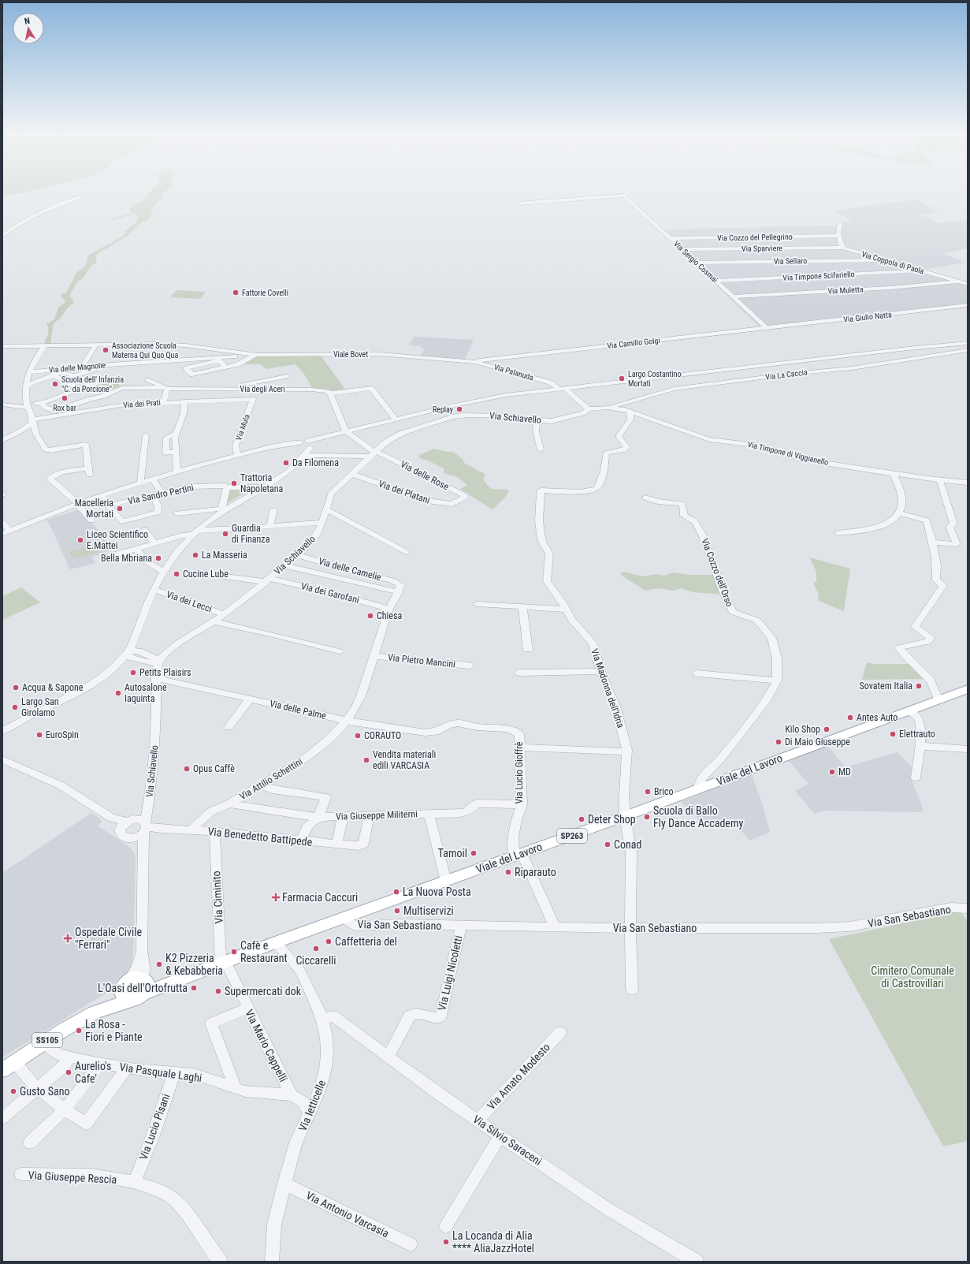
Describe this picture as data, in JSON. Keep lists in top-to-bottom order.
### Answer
{
  "streets": {
    "main road": ["Viale del Lavoro", "SP263", "SS105"],
    "street": [
      "Via Cozzo del Pellegrino",
      "Via Sparviere",
      "Via Sellaro",
      "Via Sergio Cosmai",
      "Via Coppola di Paola",
      "Via Timpone Scifariello",
      "Via Muletta",
      "Via Giulio Natta",
      "Via Camillo Golgi",
      "Viale Bovet",
      "Via delle Magnolie",
      "Via Palanuda",
      "Via La Caccia",
      "Via degli Aceri",
      "Via dei Prati",
      "Via Schiavello",
      "Via Mula",
      "Via Timpone di Viggianello",
      "Via delle Rose",
      "Via dei Platani",
      "Via Sandro Pertini",
      "Via delle Camelie",
      "Via Cozzo dell'Orso",
      "Via dei Garofani",
      "Via dei Lecci",
      "Via Pietro Mancini",
      "Via Madonna dell'Idria",
      "Via delle Palme",
      "Via Lucio Gioffrè",
      "Via Attilio Schettini",
      "Via Giuseppe Militerni",
      "Via Benedetto Battipede",
      "Via Ciminito",
      "Via San Sebastiano",
      "Via Luigi Nicoletti",
      "Via Mario Cappelli",
      "Via Pasquale Laghi",
      "Via Amato Modesto",
      "Via Ietticelle",
      "Via Lucio Pisani",
      "Via Silvio Saraceni",
      "Via Giuseppe Rescia",
      "Via Antonio Varcasia"
    ]
  },
  "crossings": [
    ["Via Cozzo del Pellegrino", "Via Sergio Cosmai"],
    ["Via Sparviere", "Via Sergio Cosmai"],
    ["Via Sparviere", "Via Coppola di Paola"],
    ["Via Sellaro", "Via Sergio Cosmai"],
    ["Via Sellaro", "Via Coppola di Paola"],
    ["Via Sergio Cosmai", "Via Timpone Scifariello"],
    ["Via Sergio Cosmai", "Via Muletta"],
    ["Via Sergio Cosmai", "Via Giulio Natta"],
    ["Via Sergio Cosmai", "Via Camillo Golgi"],
    ["Via Coppola di Paola", "Via Timpone Scifariello"],
    ["Via Coppola di Paola", "Via Muletta"],
    ["Via Giulio Natta", "Via Camillo Golgi"],
    ["Via Camillo Golgi", "Viale Bovet"],
    ["Via Camillo Golgi", "Via Palanuda"],
    ["Viale Bovet", "Via delle Magnolie"],
    ["Viale Bovet", "Via Palanuda"],
    ["Via Palanuda", "Via Schiavello"],
    ["Via dei Prati", "Via Mula"],
    ["Via Schiavello", "Via delle Rose"],
    ["Via Schiavello", "Via dei Platani"],
    ["Via Schiavello", "Via delle Camelie"],
    ["Via Schiavello", "Via dei Garofani"],
    ["Via Schiavello", "Via dei Lecci"],
    ["Via Schiavello", "Via delle Palme"],
    ["Via Schiavello", "Viale del Lavoro"],
    ["Via Schiavello", "Via Benedetto Battipede"],
    ["Via Timpone di Viggianello", "Via Madonna dell'Idria"],
    ["Via delle Rose", "Via dei Platani"],
    ["Via delle Camelie", "Via Attilio Schettini"],
    ["Via Cozzo dell'Orso", "Viale del Lavoro"],
    ["Via dei Garofani", "Via Attilio Schettini"],
    ["Via Pietro Mancini", "Via Attilio Schettini"],
    ["Via Madonna dell'Idria", "Viale del Lavoro"],
    ["Via Madonna dell'Idria", "Via San Sebastiano"],
    ["Via delle Palme", "Via Lucio Gioffrè"],
    ["Via delle Palme", "Via Attilio Schettini"],
    ["Viale del Lavoro", "Via Lucio Gioffrè"],
    ["Viale del Lavoro", "Via Ciminito"],
    ["Viale del Lavoro", "Via San Sebastiano"],
    ["Viale del Lavoro", "Via Mario Cappelli"],
    ["Viale del Lavoro", "Via Pasquale Laghi"],
    ["Viale del Lavoro", "Via Ietticelle"],
    ["Via Lucio Gioffrè", "Via Attilio Schettini"],
    ["Via Lucio Gioffrè", "Via Giuseppe Militerni"],
    ["Via Lucio Gioffrè", "Via San Sebastiano"],
    ["Via Attilio Schettini", "Via Giuseppe Militerni"],
    ["Via Attilio Schettini", "Via Benedetto Battipede"],
    ["Via Giuseppe Militerni", "Via Benedetto Battipede"],
    ["Via Benedetto Battipede", "Via Ciminito"],
    ["Via Ciminito", "Via Mario Cappelli"],
    ["Via San Sebastiano", "Via Luigi Nicoletti"],
    ["Via Luigi Nicoletti", "Via Silvio Saraceni"],
    ["Via Mario Cappelli", "Via Pasquale Laghi"],
    ["Via Pasquale Laghi", "Via Lucio Pisani"],
    ["Via Amato Modesto", "Via Silvio Saraceni"],
    ["Via Ietticelle", "Via Silvio Saraceni"],
    ["Via Ietticelle", "Via Antonio Varcasia"],
    ["Via Lucio Pisani", "Via Giuseppe Rescia"]
  ],
  "parks": ["Cimitero Comunale di Castrovillari"],
  "places": {
    "other": [
      "Fattorie Covelli",
      "Associazione Scuola Materna Qui Quo Qua",
      "Largo Costantino Mortati",
      "Scuola dell' Infanzia \"C. da Porcione\"",
      "Rox bar",
      "Replay",
      "Da Filomena",
      "Trattoria Napoletana",
      "Macelleria Mortati",
      "Guardia di Finanza",
      "Liceo Scientifico E.Mattei",
      "La Masseria",
      "Bella Mbriana",
      "Cucine Lube",
      "Chiesa",
      "Petits Plaisirs",
      "Sovatem Italia",
      "Acqua & Sapone",
      "Autosalone Iaquinta",
      "Largo San Girolamo",
      "Antes Auto",
      "Kilo Shop",
      "Elettrauto",
      "EuroSpin",
      "CORAUTO",
      "Di Maio Giuseppe",
      "Vendita materiali edili VARCASIA",
      "Opus Caffè",
      "MD",
      "Brico",
      "Scuola di Ballo Fly Dance Accademy",
      "Deter Shop",
      "Conad",
      "Tamoil",
      "Riparauto",
      "La Nuova Posta",
      "Multiservizi",
      "Caffetteria del",
      "Ciccarelli",
      "Cafè e Restaurant",
      "K2 Pizzeria & Kebabberia",
      "L'Oasi dell'Ortofrutta",
      "Supermercati dok",
      "La Rosa - Fiori e Piante",
      "Aurelio's Cafe'",
      "Gusto Sano",
      "La Locanda di Alia **** AliaJazzHotel"
    ],
    "health": ["Farmacia Caccuri", "Ospedale Civile \"Ferrari\""]
  },
  "north": "top"
}
